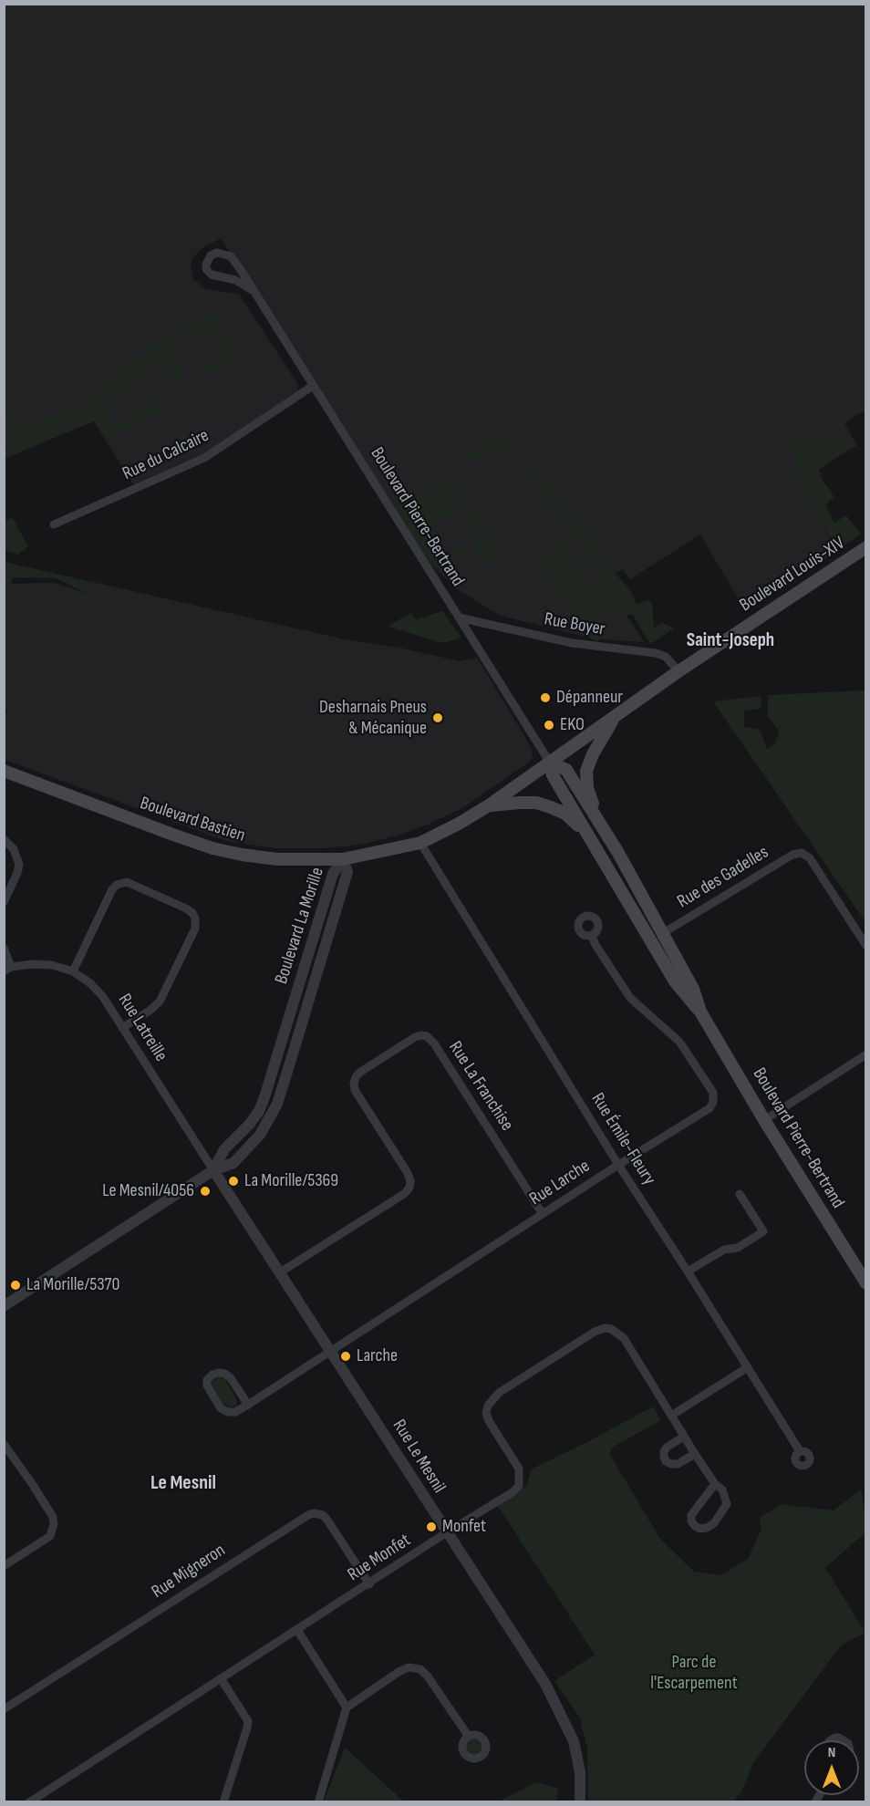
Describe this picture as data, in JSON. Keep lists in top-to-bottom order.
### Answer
{
  "streets": {
    "main road": ["Boulevard Pierre-Bertrand", "Boulevard Louis-XIV", "Boulevard Bastien"],
    "street": [
      "Rue du Calcaire",
      "Rue Boyer",
      "Rue des Gadelles",
      "Boulevard La Morille",
      "Rue Latreille",
      "Rue La Franchise",
      "Rue Émile-Fleury",
      "Rue Larche",
      "Rue Le Mesnil",
      "Rue Monfet",
      "Rue Migneron"
    ]
  },
  "crossings": [
    ["Rue du Calcaire", "Boulevard Pierre-Bertrand"],
    ["Boulevard Pierre-Bertrand", "Boulevard Louis-XIV"],
    ["Boulevard Pierre-Bertrand", "Rue Boyer"],
    ["Boulevard Pierre-Bertrand", "Boulevard Bastien"],
    ["Boulevard Pierre-Bertrand", "Rue des Gadelles"],
    ["Boulevard Louis-XIV", "Rue Boyer"],
    ["Boulevard Louis-XIV", "Boulevard Bastien"],
    ["Boulevard Bastien", "Boulevard La Morille"],
    ["Boulevard Bastien", "Rue Émile-Fleury"],
    ["Boulevard La Morille", "Rue Latreille"],
    ["Boulevard La Morille", "Rue Le Mesnil"],
    ["Rue Latreille", "Rue Le Mesnil"],
    ["Rue La Franchise", "Rue Larche"],
    ["Rue La Franchise", "Rue Le Mesnil"],
    ["Rue Émile-Fleury", "Rue Larche"],
    ["Rue Larche", "Rue Le Mesnil"],
    ["Rue Le Mesnil", "Rue Monfet"],
    ["Rue Monfet", "Rue Migneron"]
  ],
  "districts": ["Saint-Joseph", "Le Mesnil"],
  "parks": ["Parc de l'Escarpement"],
  "places": [
    "Dépanneur",
    "Desharnais Pneus & Mécanique",
    "EKO",
    "La Morille/5369",
    "Le Mesnil/4056",
    "La Morille/5370",
    "Larche",
    "Monfet"
  ],
  "north": "top"
}
